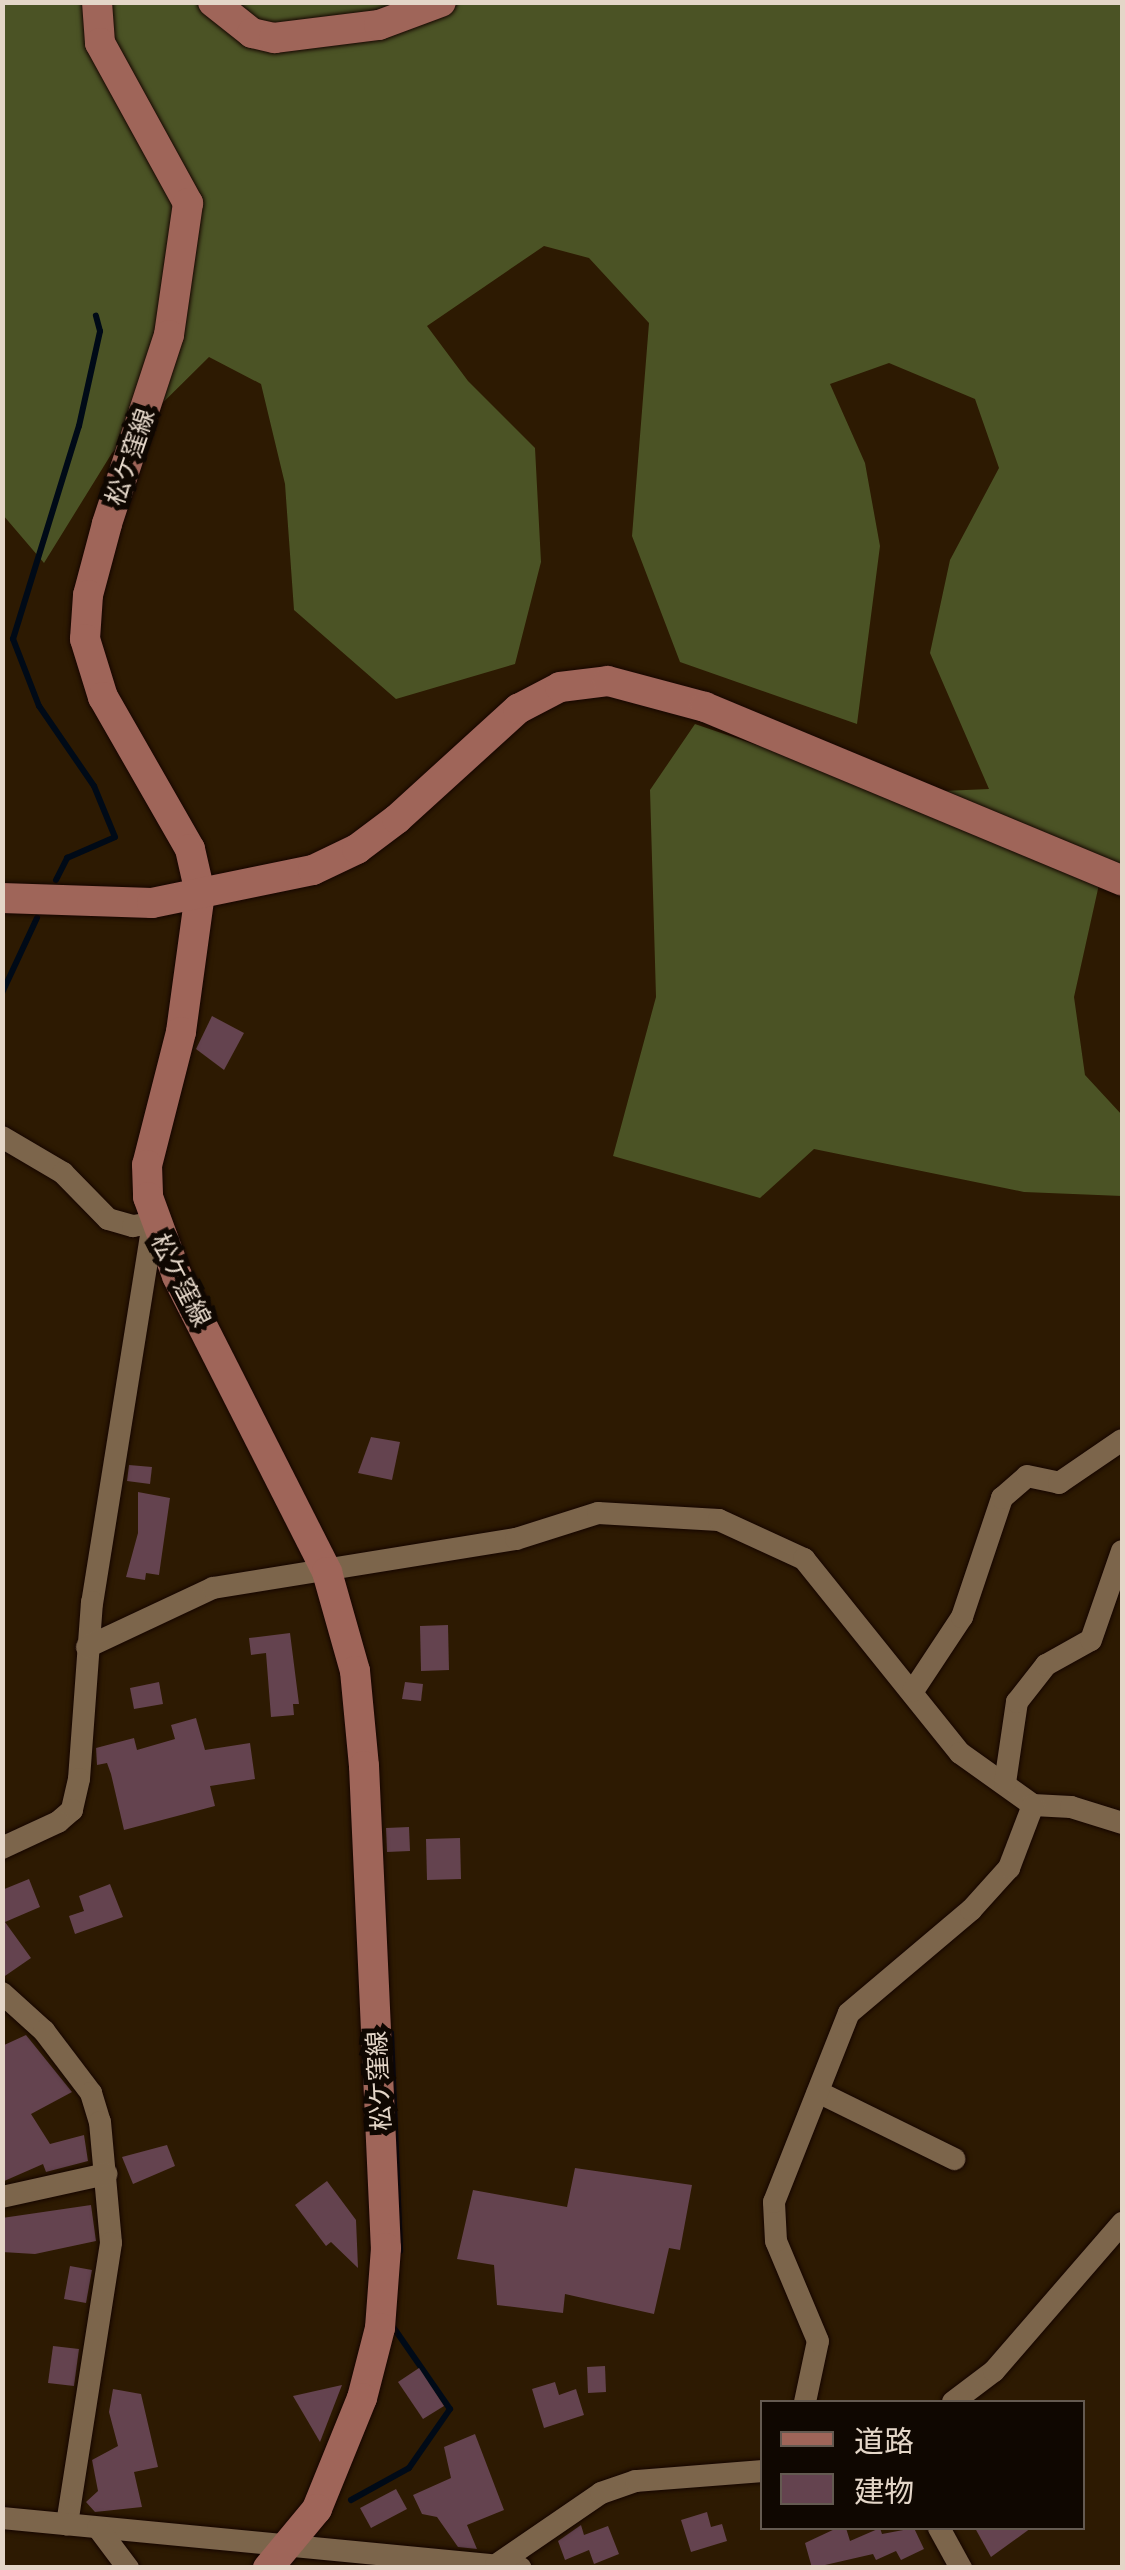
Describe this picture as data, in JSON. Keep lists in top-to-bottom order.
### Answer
{
  "streets": {
    "street": ["松ケ窪線"]
  },
  "legend": ["道路", "建物"]
}
